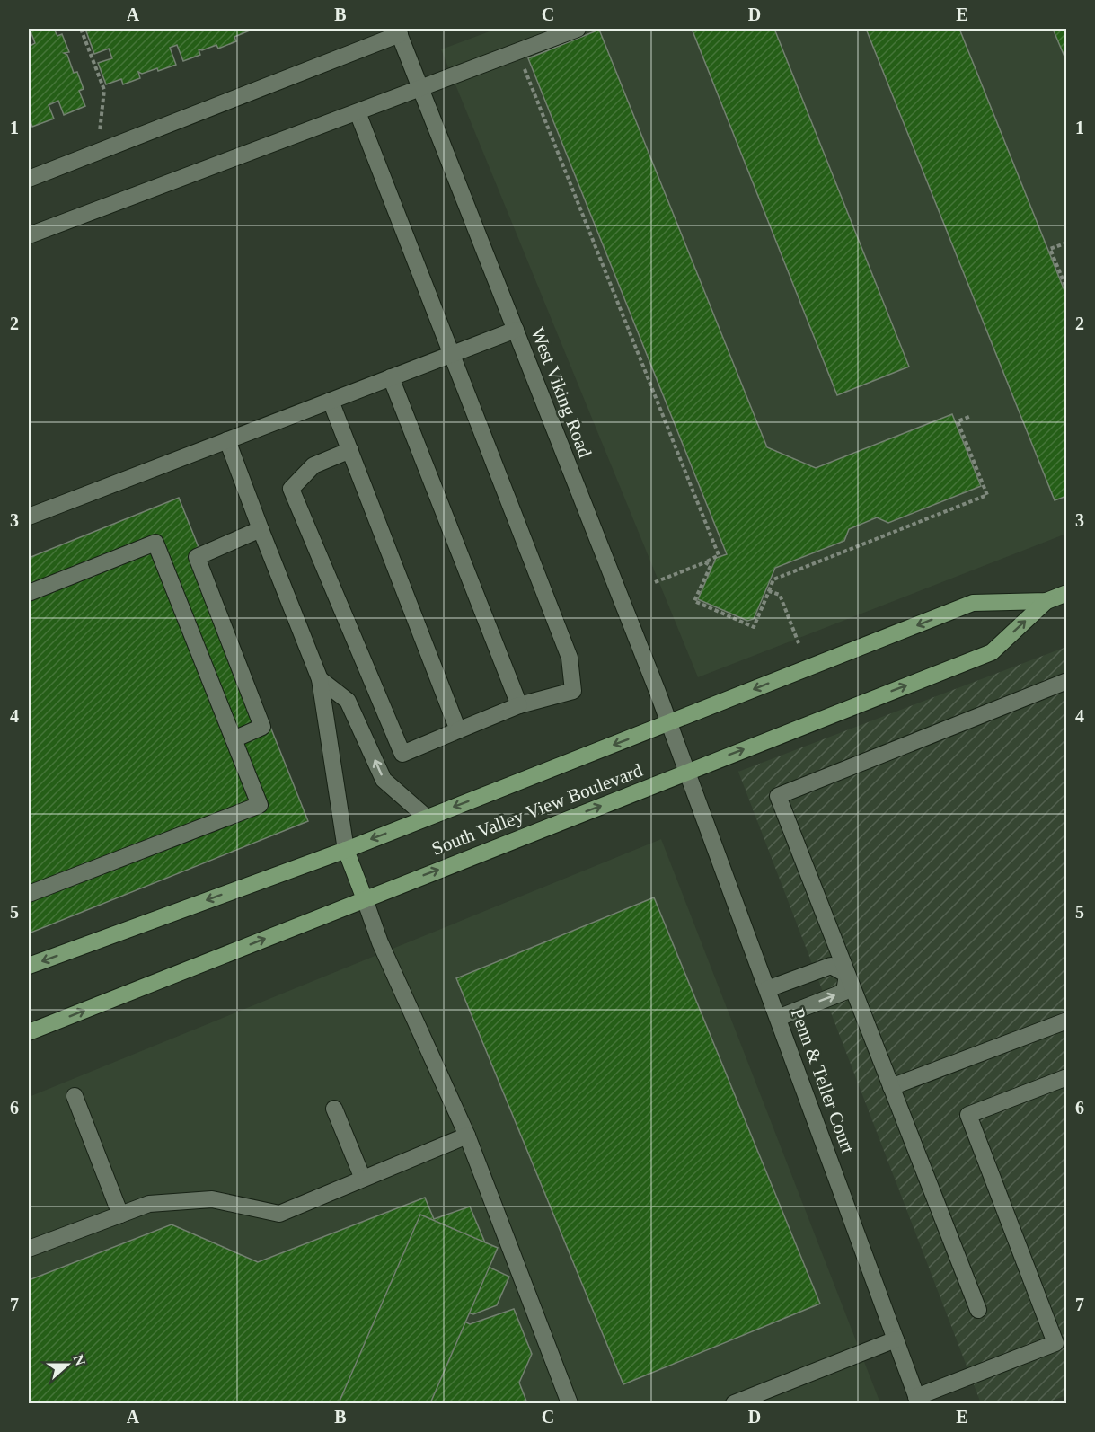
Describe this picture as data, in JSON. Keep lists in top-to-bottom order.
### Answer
{
  "streets": {
    "main road": ["South Valley View Boulevard"],
    "street": ["West Viking Road", "Penn & Teller Court"]
  },
  "crossings": [
    ["West Viking Road", "South Valley View Boulevard"],
    ["West Viking Road", "Penn & Teller Court"],
    ["South Valley View Boulevard", "Penn & Teller Court"]
  ],
  "north": "right",
  "grid": {
    "columns": [
      "A",
      "B",
      "C",
      "D",
      "E"
    ],
    "rows": [
      "1",
      "2",
      "3",
      "4",
      "5",
      "6",
      "7"
    ]
  }
}
